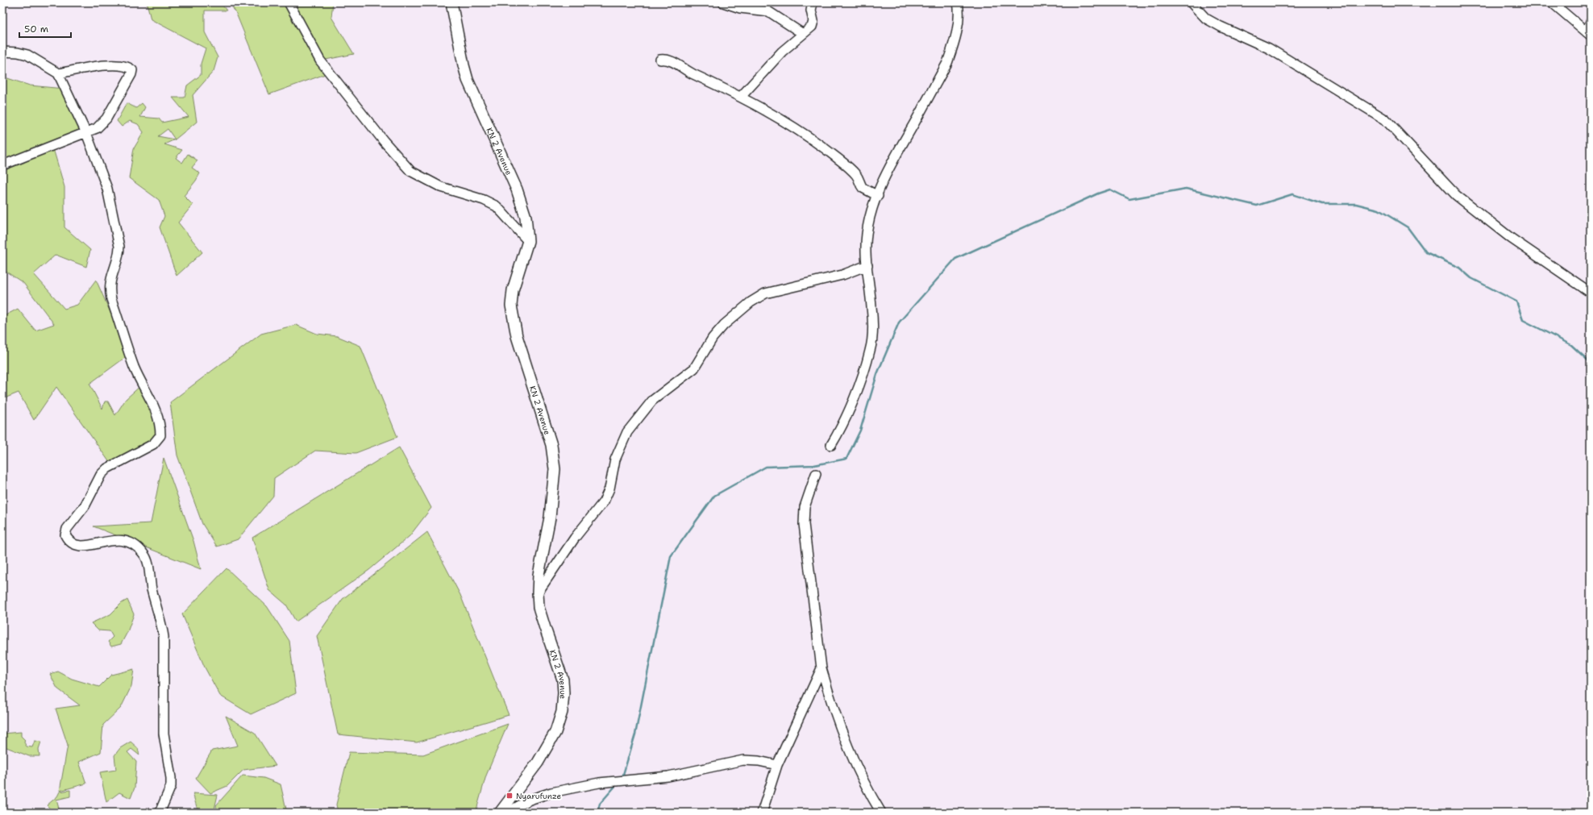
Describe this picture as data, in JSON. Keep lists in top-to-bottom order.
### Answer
{
  "streets": {
    "main road": ["KN 2 Avenue"]
  },
  "places": {
    "transit": ["Nyarufunze"]
  },
  "scale_bar": "50 m"
}
